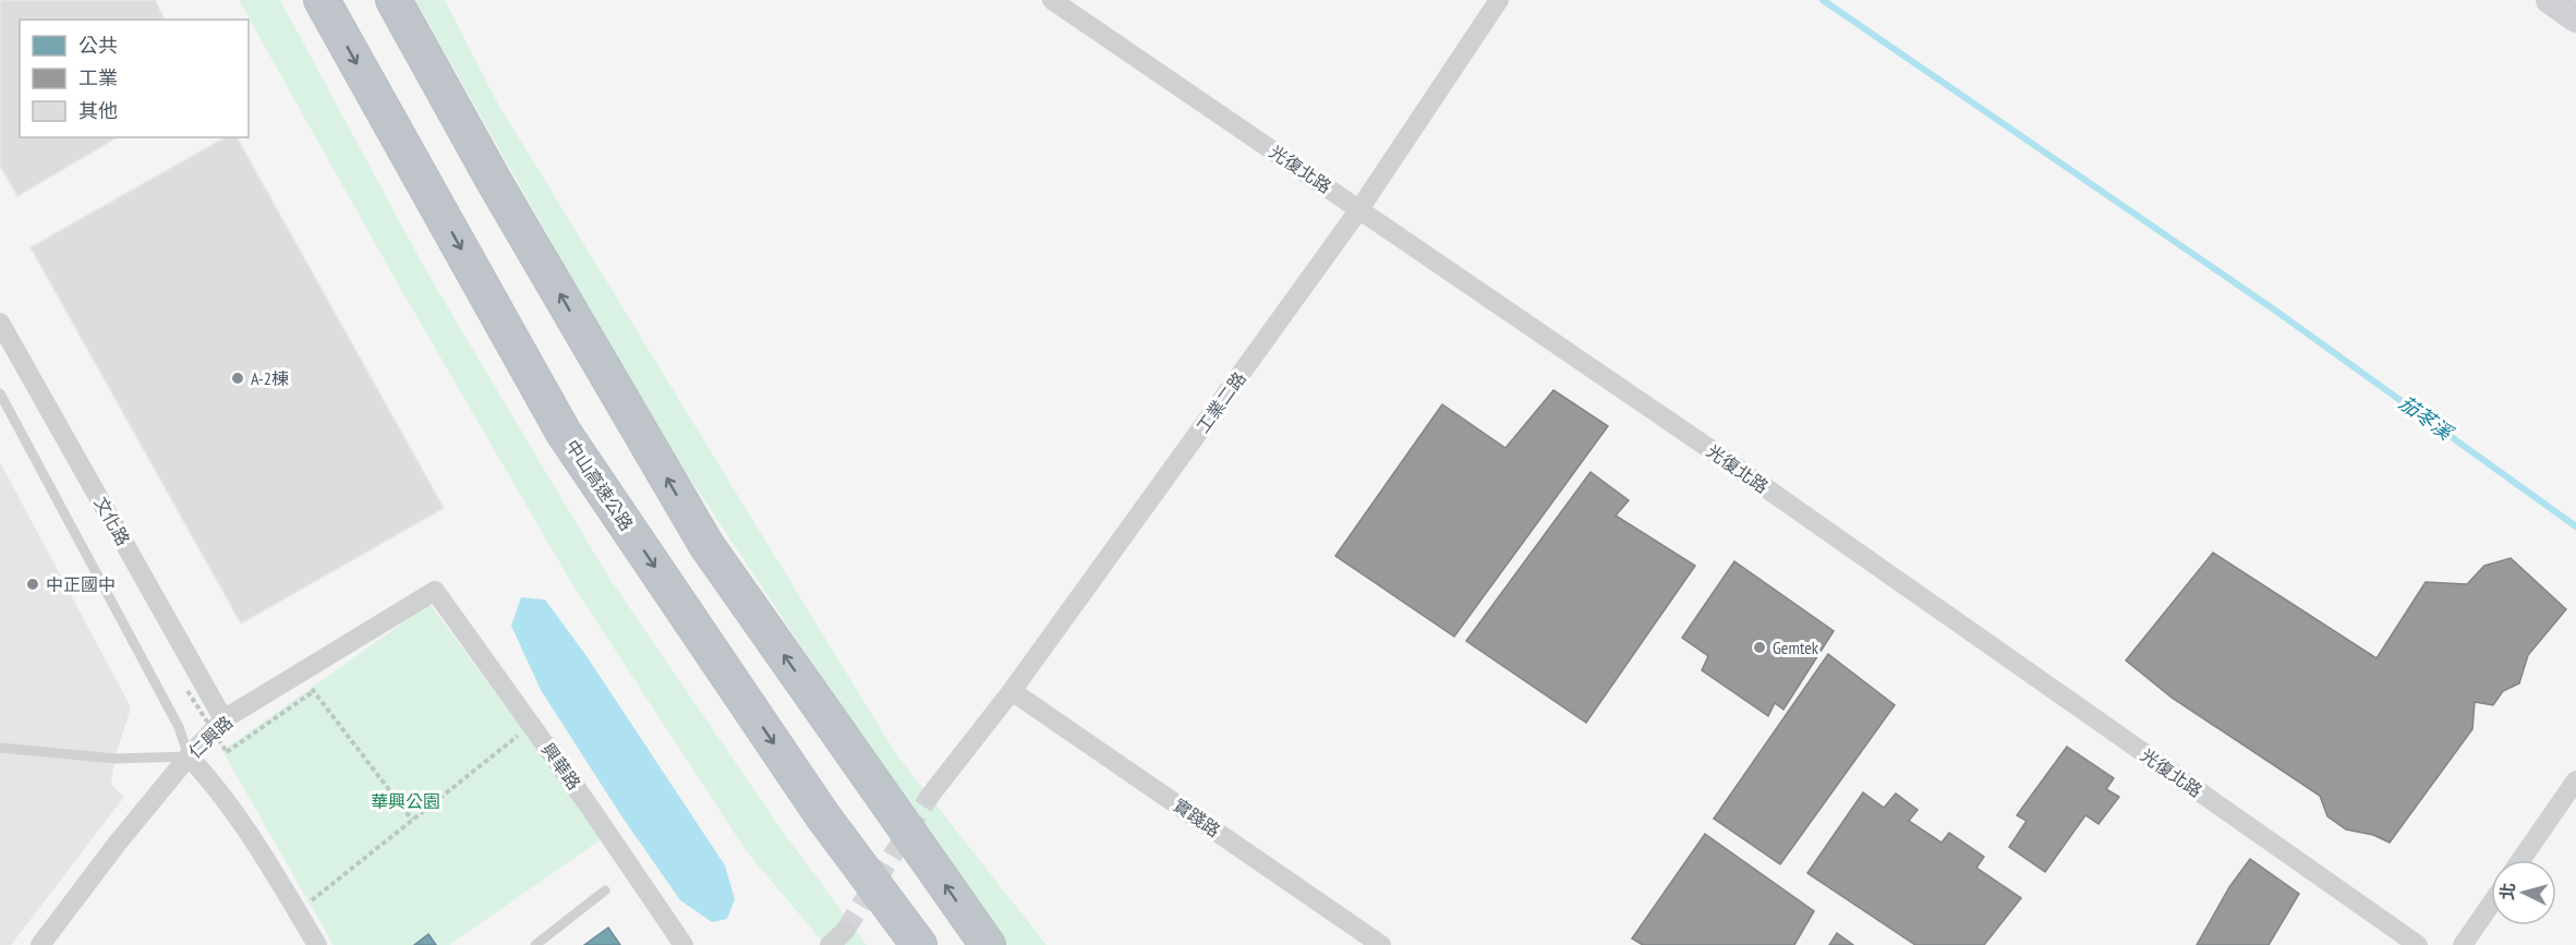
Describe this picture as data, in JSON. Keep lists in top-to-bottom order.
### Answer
{
  "streets": {
    "highway": ["中山高速公路"],
    "street": [
      "光復北路",
      "工業二路",
      "文化路",
      "仁興路",
      "興華路",
      "實踐路"
    ]
  },
  "crossings": [
    ["光復北路", "工業二路"],
    ["工業二路", "實踐路"],
    ["文化路", "仁興路"],
    ["仁興路", "興華路"]
  ],
  "water": ["茄苳溪"],
  "parks": ["華興公園"],
  "places": ["A-2棟", "中正國中", "Gemtek"],
  "legend": ["公共", "工業", "其他"],
  "north": "left"
}
